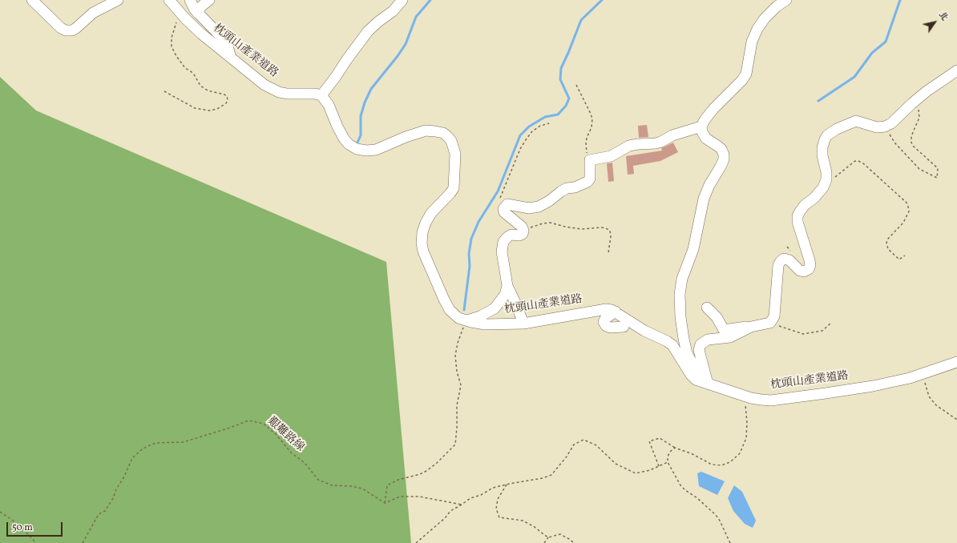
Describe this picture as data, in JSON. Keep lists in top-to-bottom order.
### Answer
{
  "streets": {
    "street": ["枕頭山產業道路"],
    "path": ["艱難路線"]
  },
  "scale_bar": "50 m",
  "north": "top right"
}
